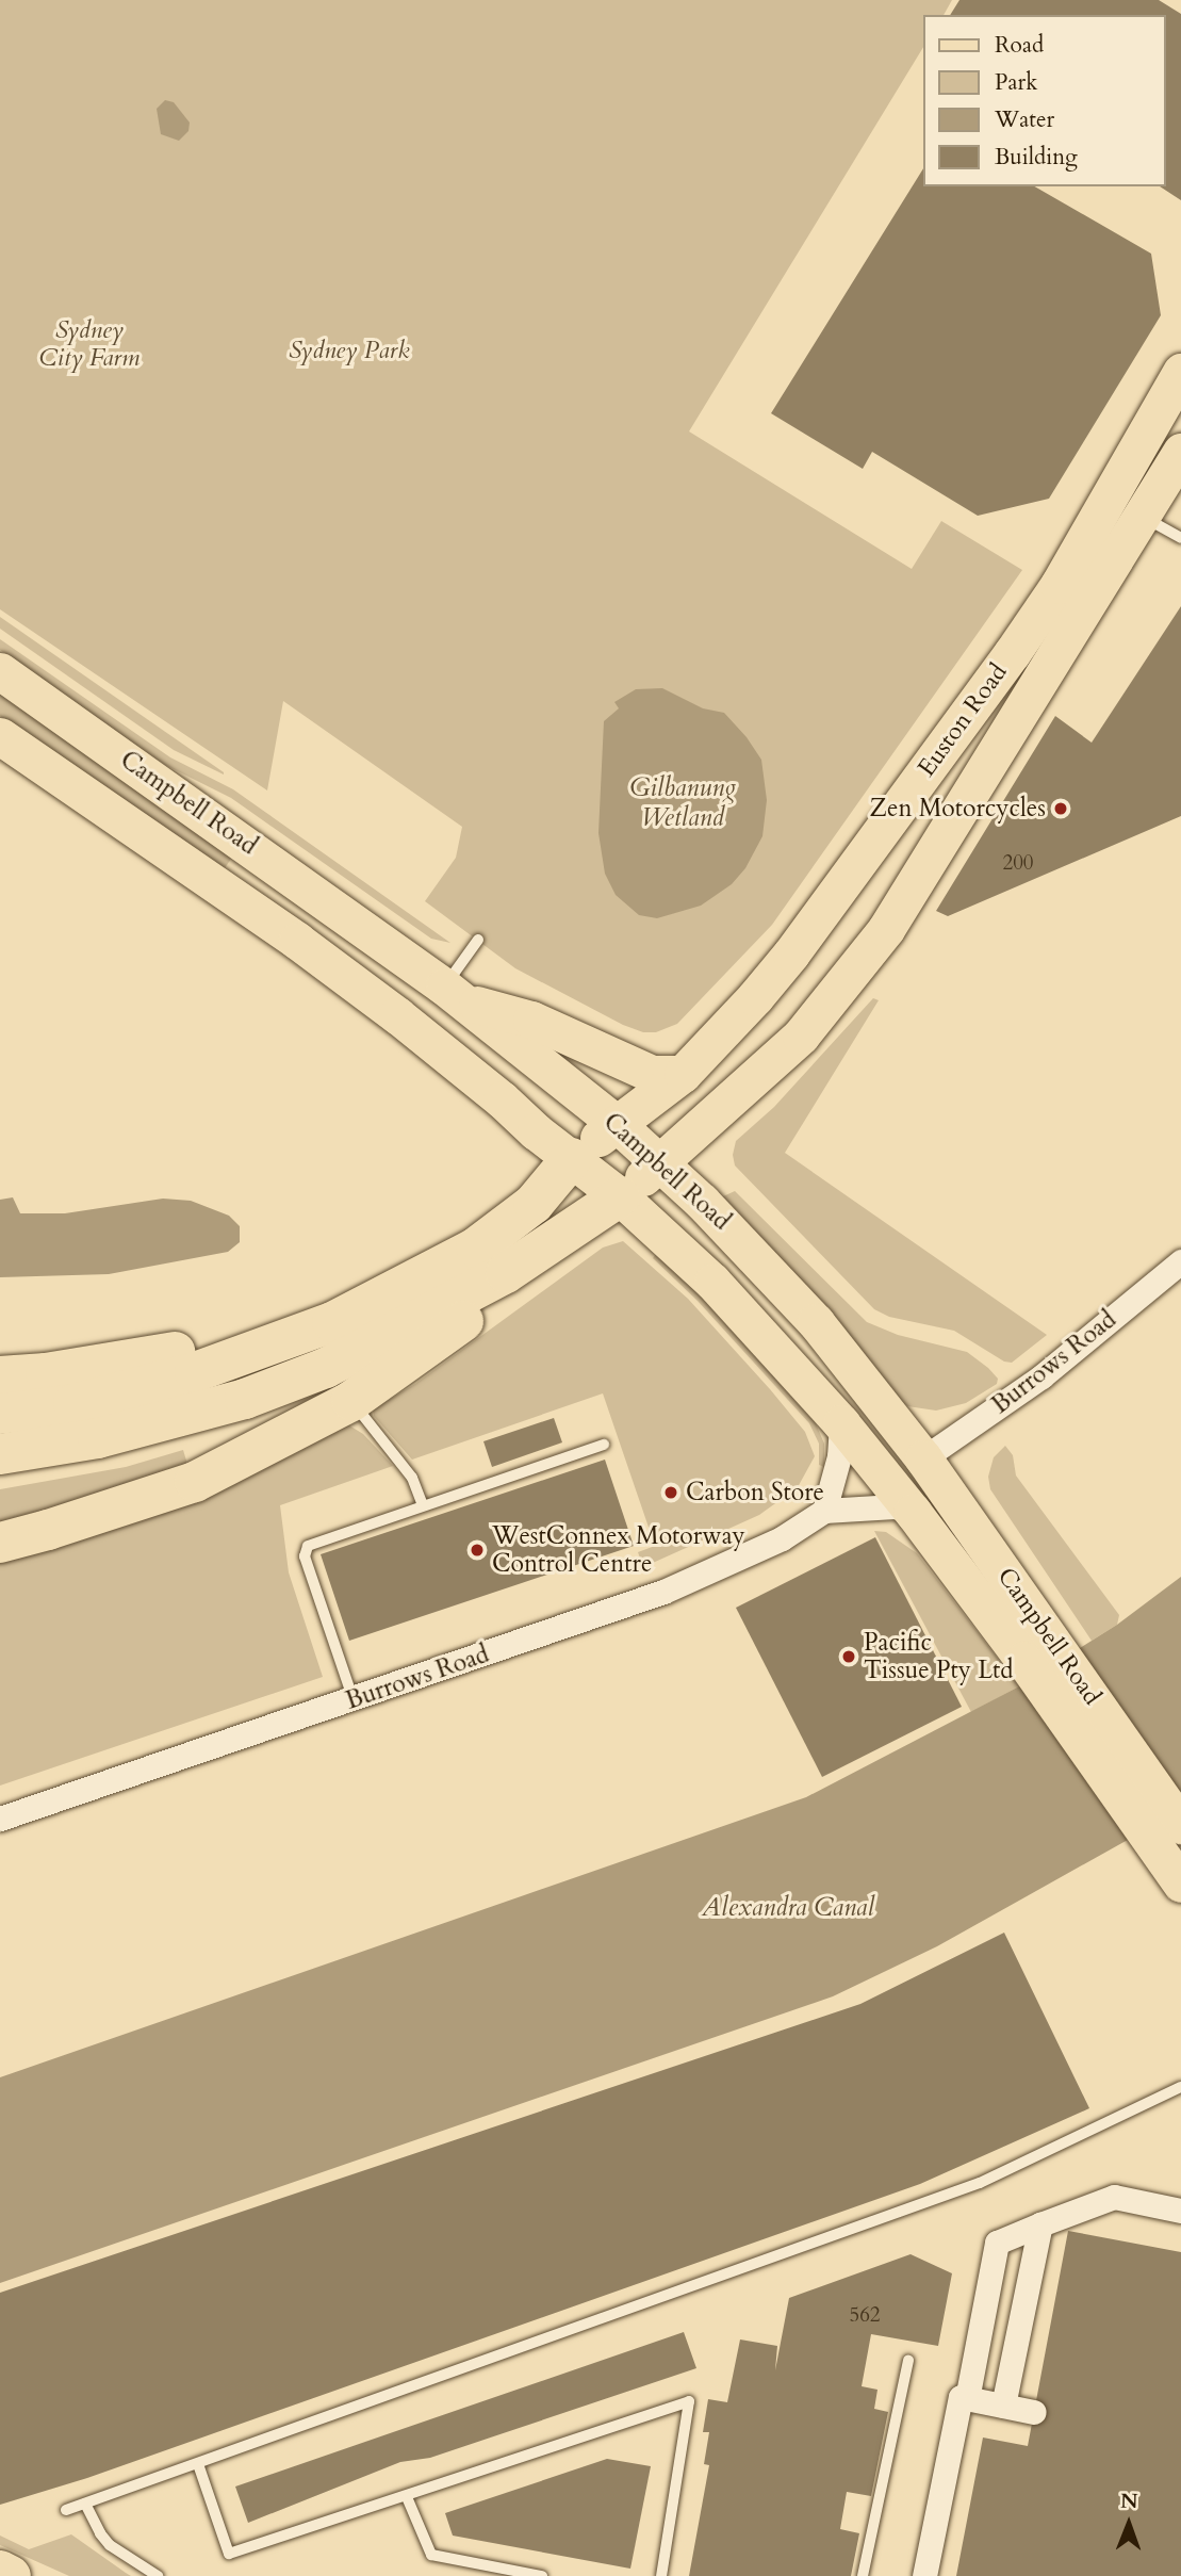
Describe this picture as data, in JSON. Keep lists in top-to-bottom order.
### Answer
{
  "streets": {
    "main road": ["Euston Road", "Campbell Road"],
    "street": ["Burrows Road"]
  },
  "crossings": [
    ["Euston Road", "Campbell Road"],
    ["Campbell Road", "Burrows Road"]
  ],
  "water": ["Gilbanung Wetland", "Alexandra Canal"],
  "parks": ["Sydney City Farm", "Sydney Park"],
  "places": [
    "Zen Motorcycles",
    "Carbon Store",
    "WestConnex Motorway Control Centre",
    "Pacific Tissue Pty Ltd"
  ],
  "house_numbers": ["200", "562"],
  "legend": [
    "Road",
    "Park",
    "Water",
    "Building"
  ],
  "north": "top"
}
